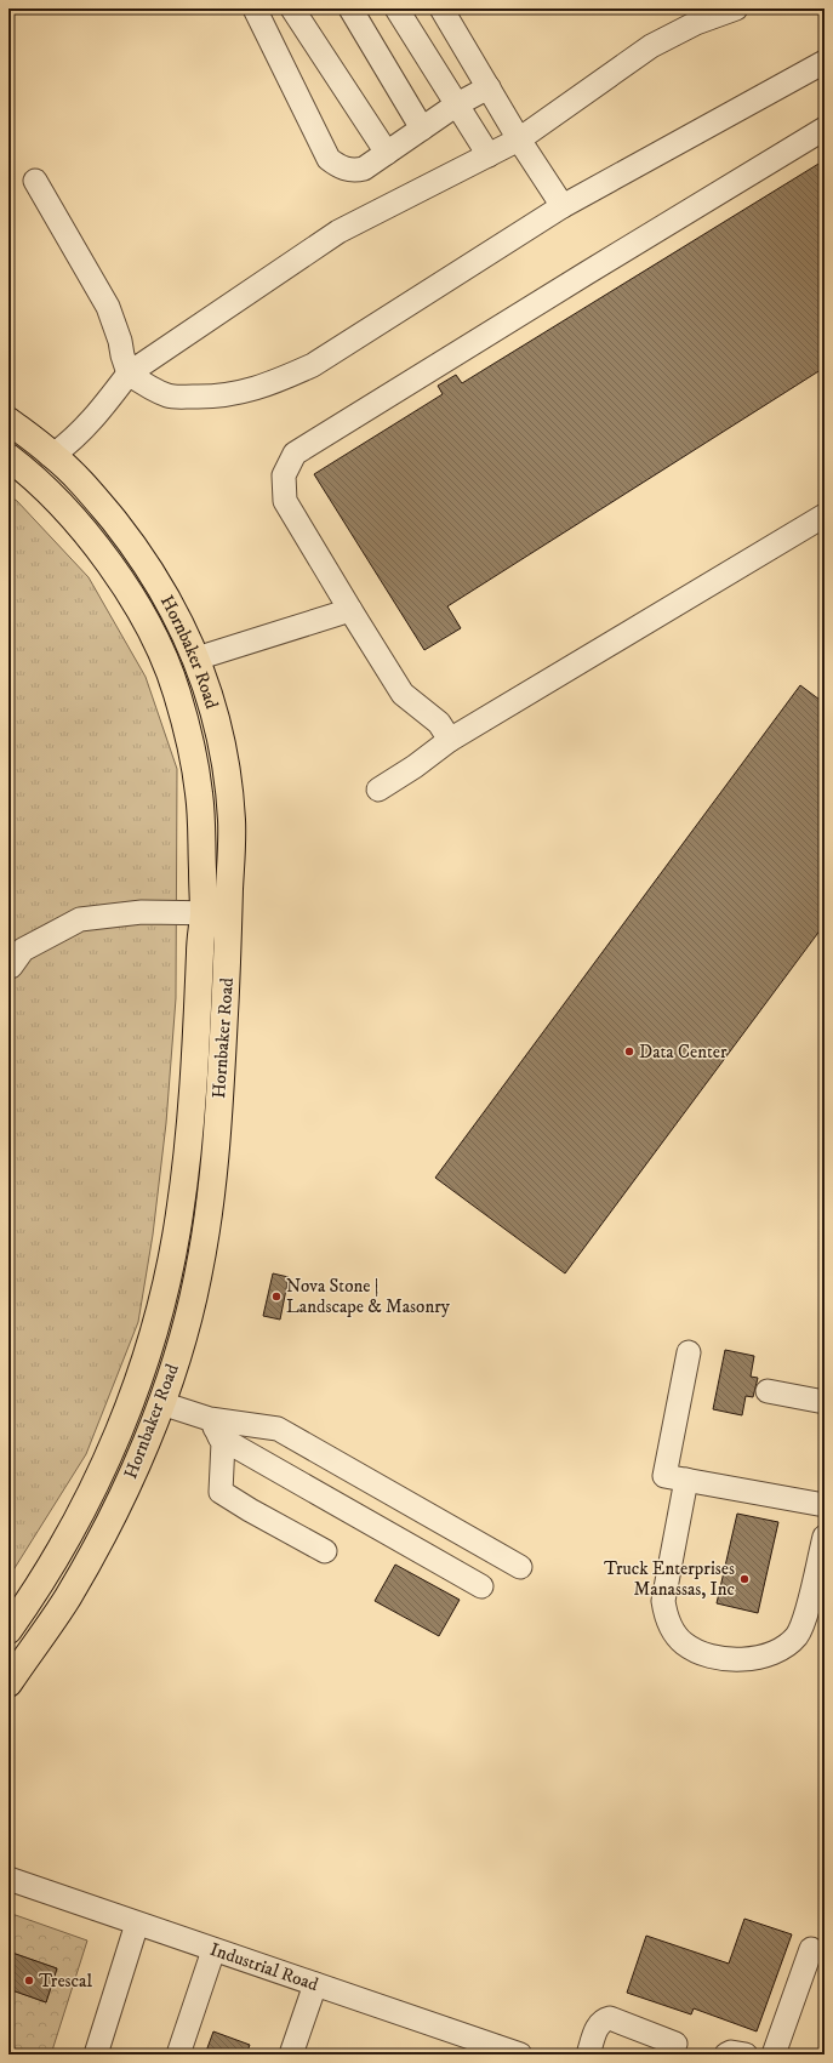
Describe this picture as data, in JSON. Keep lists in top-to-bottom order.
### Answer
{
  "streets": {
    "main road": ["Hornbaker Road"],
    "street": ["Industrial Road"]
  },
  "places": [
    "Data Center",
    "Nova Stone | Landscape & Masonry",
    "Truck Enterprises Manassas, Inc",
    "Trescal"
  ]
}
